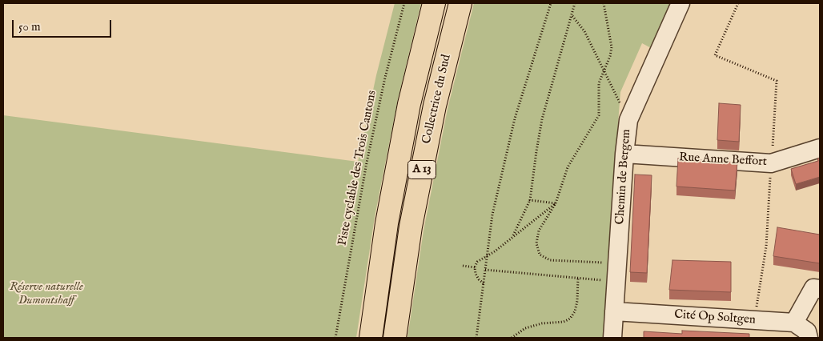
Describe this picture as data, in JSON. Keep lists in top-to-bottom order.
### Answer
{
  "streets": {
    "highway": ["Collectrice du Sud", "A 13"],
    "street": ["Rue Anne Beffort", "Chemin de Bergem", "Cité Op Soltgen"],
    "path": ["Piste cyclable des Trois Cantons"]
  },
  "crossings": [
    ["Rue Anne Beffort", "Chemin de Bergem"],
    ["Chemin de Bergem", "Cité Op Soltgen"]
  ],
  "parks": ["Réserve naturelle Dumontshaff"],
  "scale_bar": "50 m"
}
